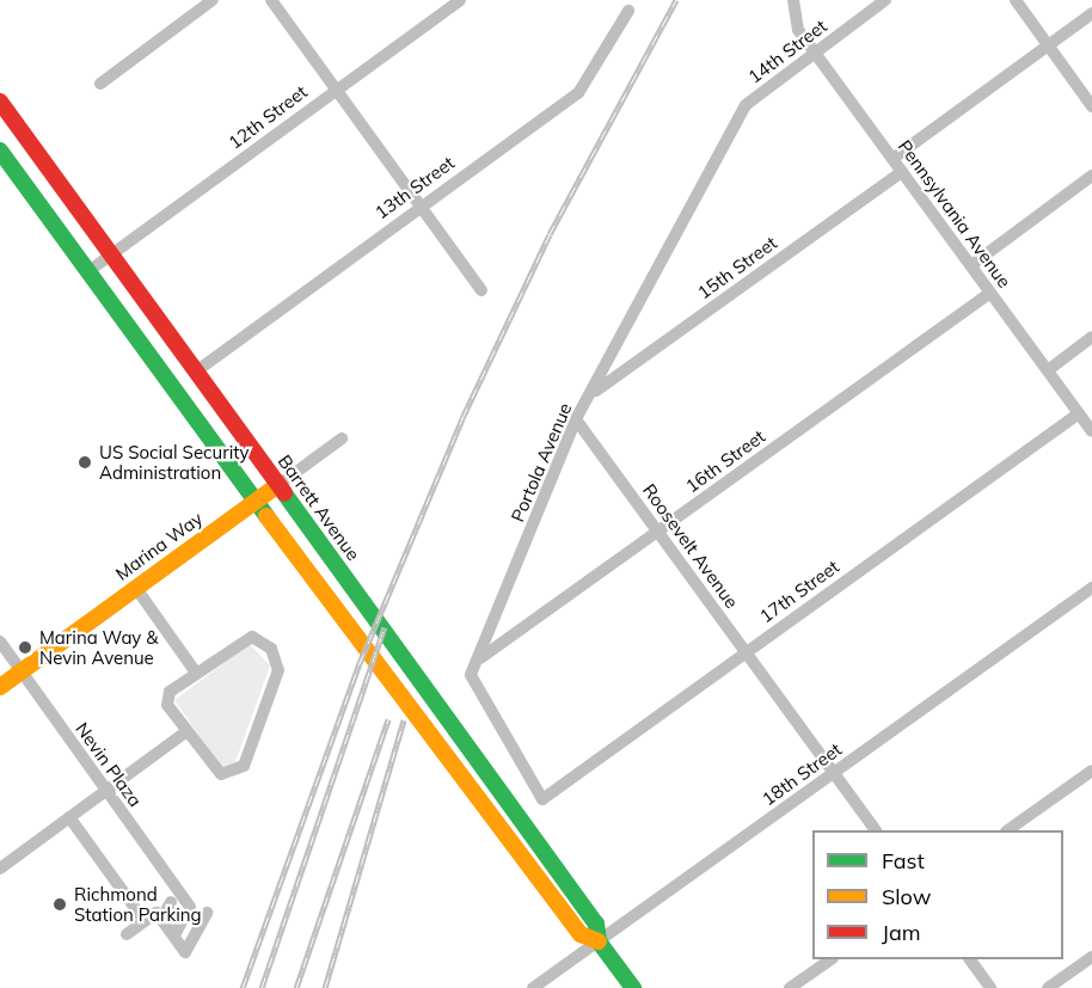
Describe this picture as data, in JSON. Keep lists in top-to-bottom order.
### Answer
{
  "streets": {
    "main road": ["Barrett Avenue", "Marina Way"],
    "street": [
      "14th Street",
      "12th Street",
      "13th Street",
      "Pennsylvania Avenue",
      "15th Street",
      "16th Street",
      "Portola Avenue",
      "Roosevelt Avenue",
      "17th Street",
      "Nevin Plaza",
      "18th Street"
    ]
  },
  "crossings": [
    ["14th Street", "Pennsylvania Avenue"],
    ["14th Street", "Portola Avenue"],
    ["12th Street", "Barrett Avenue"],
    ["13th Street", "Barrett Avenue"],
    ["Pennsylvania Avenue", "15th Street"],
    ["Pennsylvania Avenue", "16th Street"],
    ["Pennsylvania Avenue", "17th Street"],
    ["15th Street", "Portola Avenue"],
    ["16th Street", "Portola Avenue"],
    ["16th Street", "Roosevelt Avenue"],
    ["Portola Avenue", "Roosevelt Avenue"],
    ["Portola Avenue", "17th Street"],
    ["Barrett Avenue", "Marina Way"],
    ["Barrett Avenue", "18th Street"],
    ["Marina Way", "Nevin Plaza"],
    ["Roosevelt Avenue", "17th Street"],
    ["Roosevelt Avenue", "18th Street"]
  ],
  "places": ["US Social Security Administration", "Marina Way & Nevin Avenue", "Richmond Station Parking"],
  "legend": ["Fast", "Slow", "Jam"]
}
